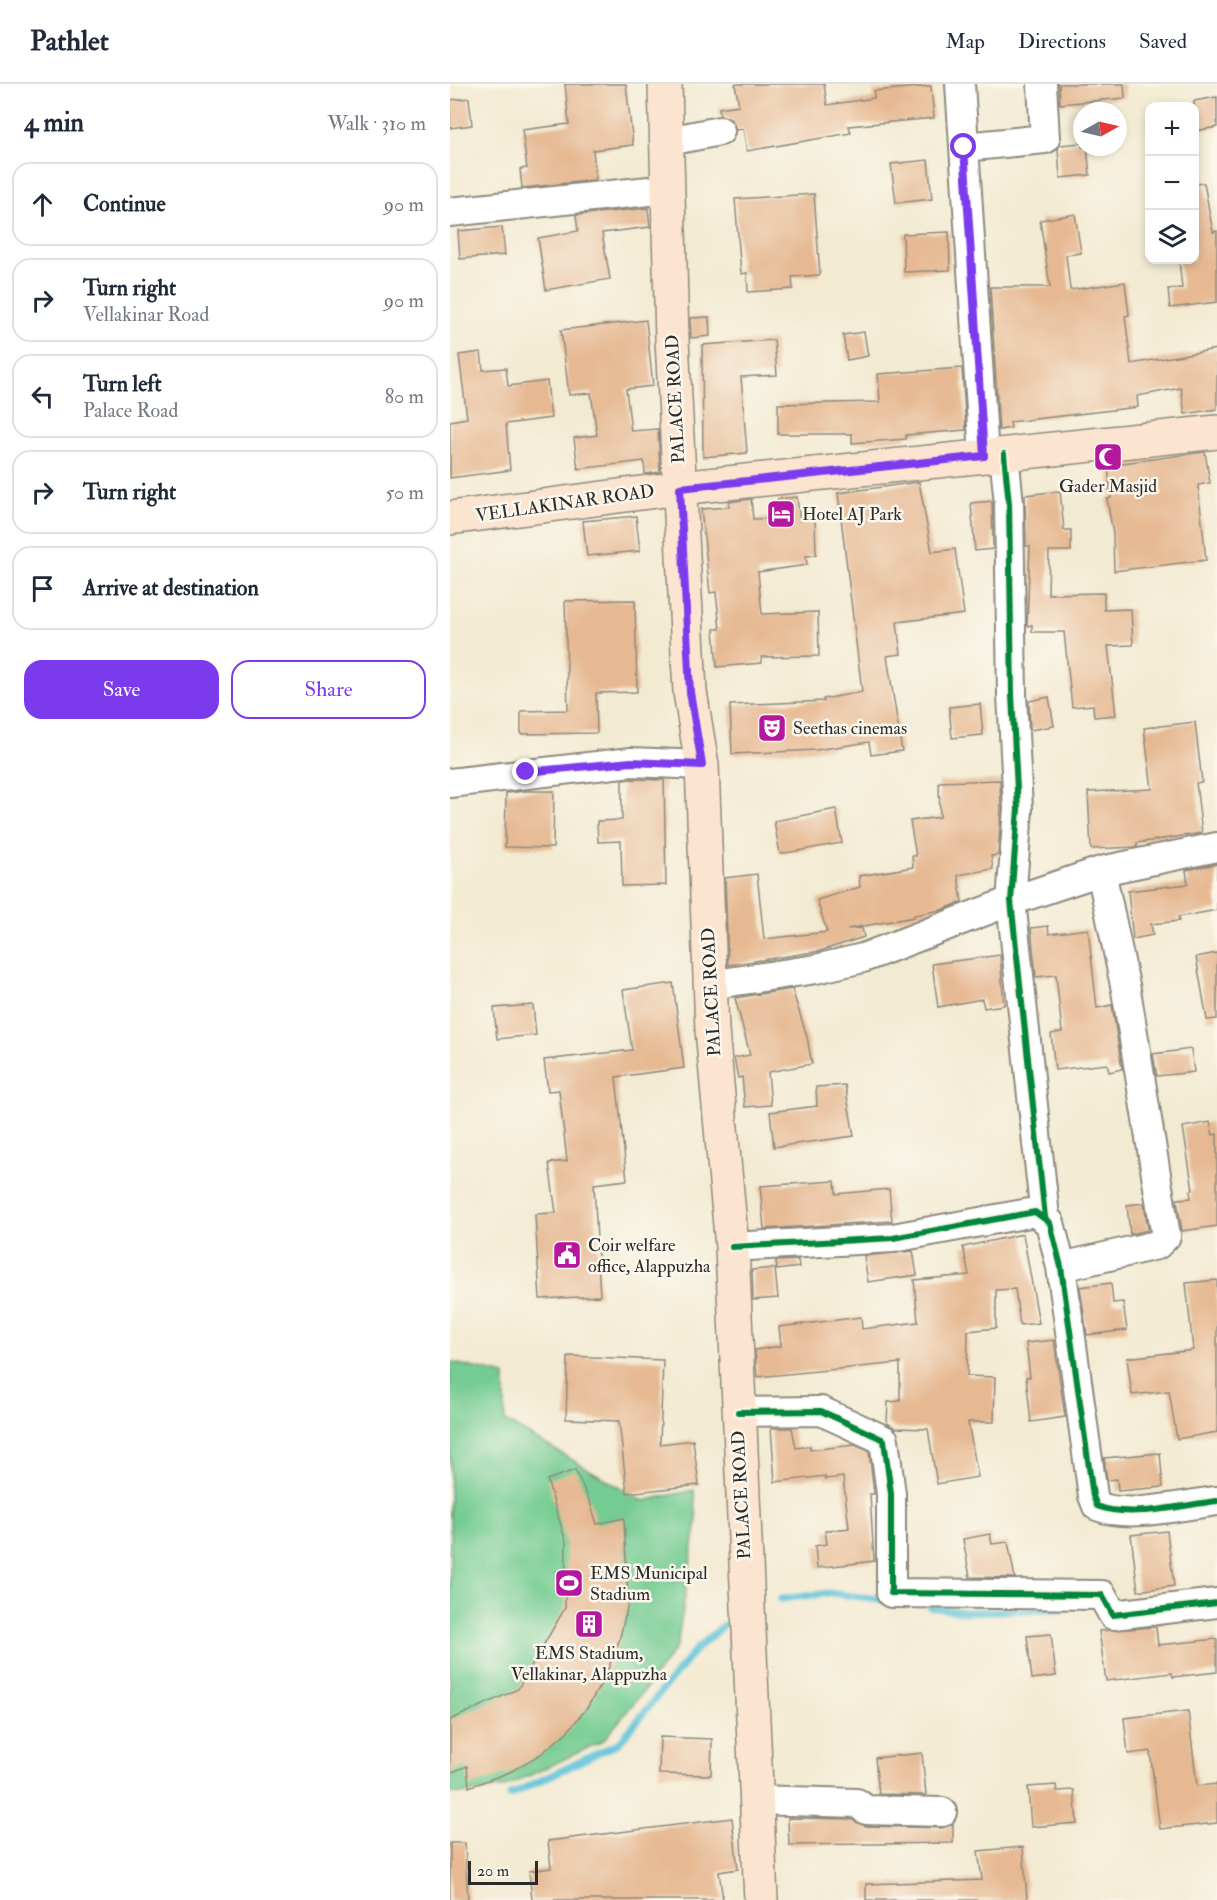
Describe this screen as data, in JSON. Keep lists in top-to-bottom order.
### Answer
{
  "streets": {
    "main road": ["PALACE ROAD", "VELLAKINAR ROAD"]
  },
  "crossings": [
    ["PALACE ROAD", "VELLAKINAR ROAD"]
  ],
  "places": {
    "mosque": ["Gader Masjid"],
    "hotel": ["Hotel AJ Park"],
    "theatre": ["Seethas cinemas"],
    "public building": ["Coir welfare office, Alappuzha"],
    "sports": ["EMS Municipal Stadium"],
    "building": ["EMS Stadium, Vellakinar, Alappuzha"]
  },
  "scale_bar": "20 m",
  "north": "right",
  "page": {
    "header": "Pathlet",
    "nav": ["Map", "Directions", "Saved"],
    "heading": ["4 min", "Walk · 310 m"],
    "map_buttons": ["+", "−"],
    "list": [
      ["Continue", "90 m"],
      ["Turn right", "Vellakinar Road", "90 m"],
      ["Turn left", "Palace Road", "80 m"],
      ["Turn right", "50 m"],
      "Arrive at destination"
    ],
    "buttons": ["Save", "Share"],
    "scale": "20 m"
  }
}
